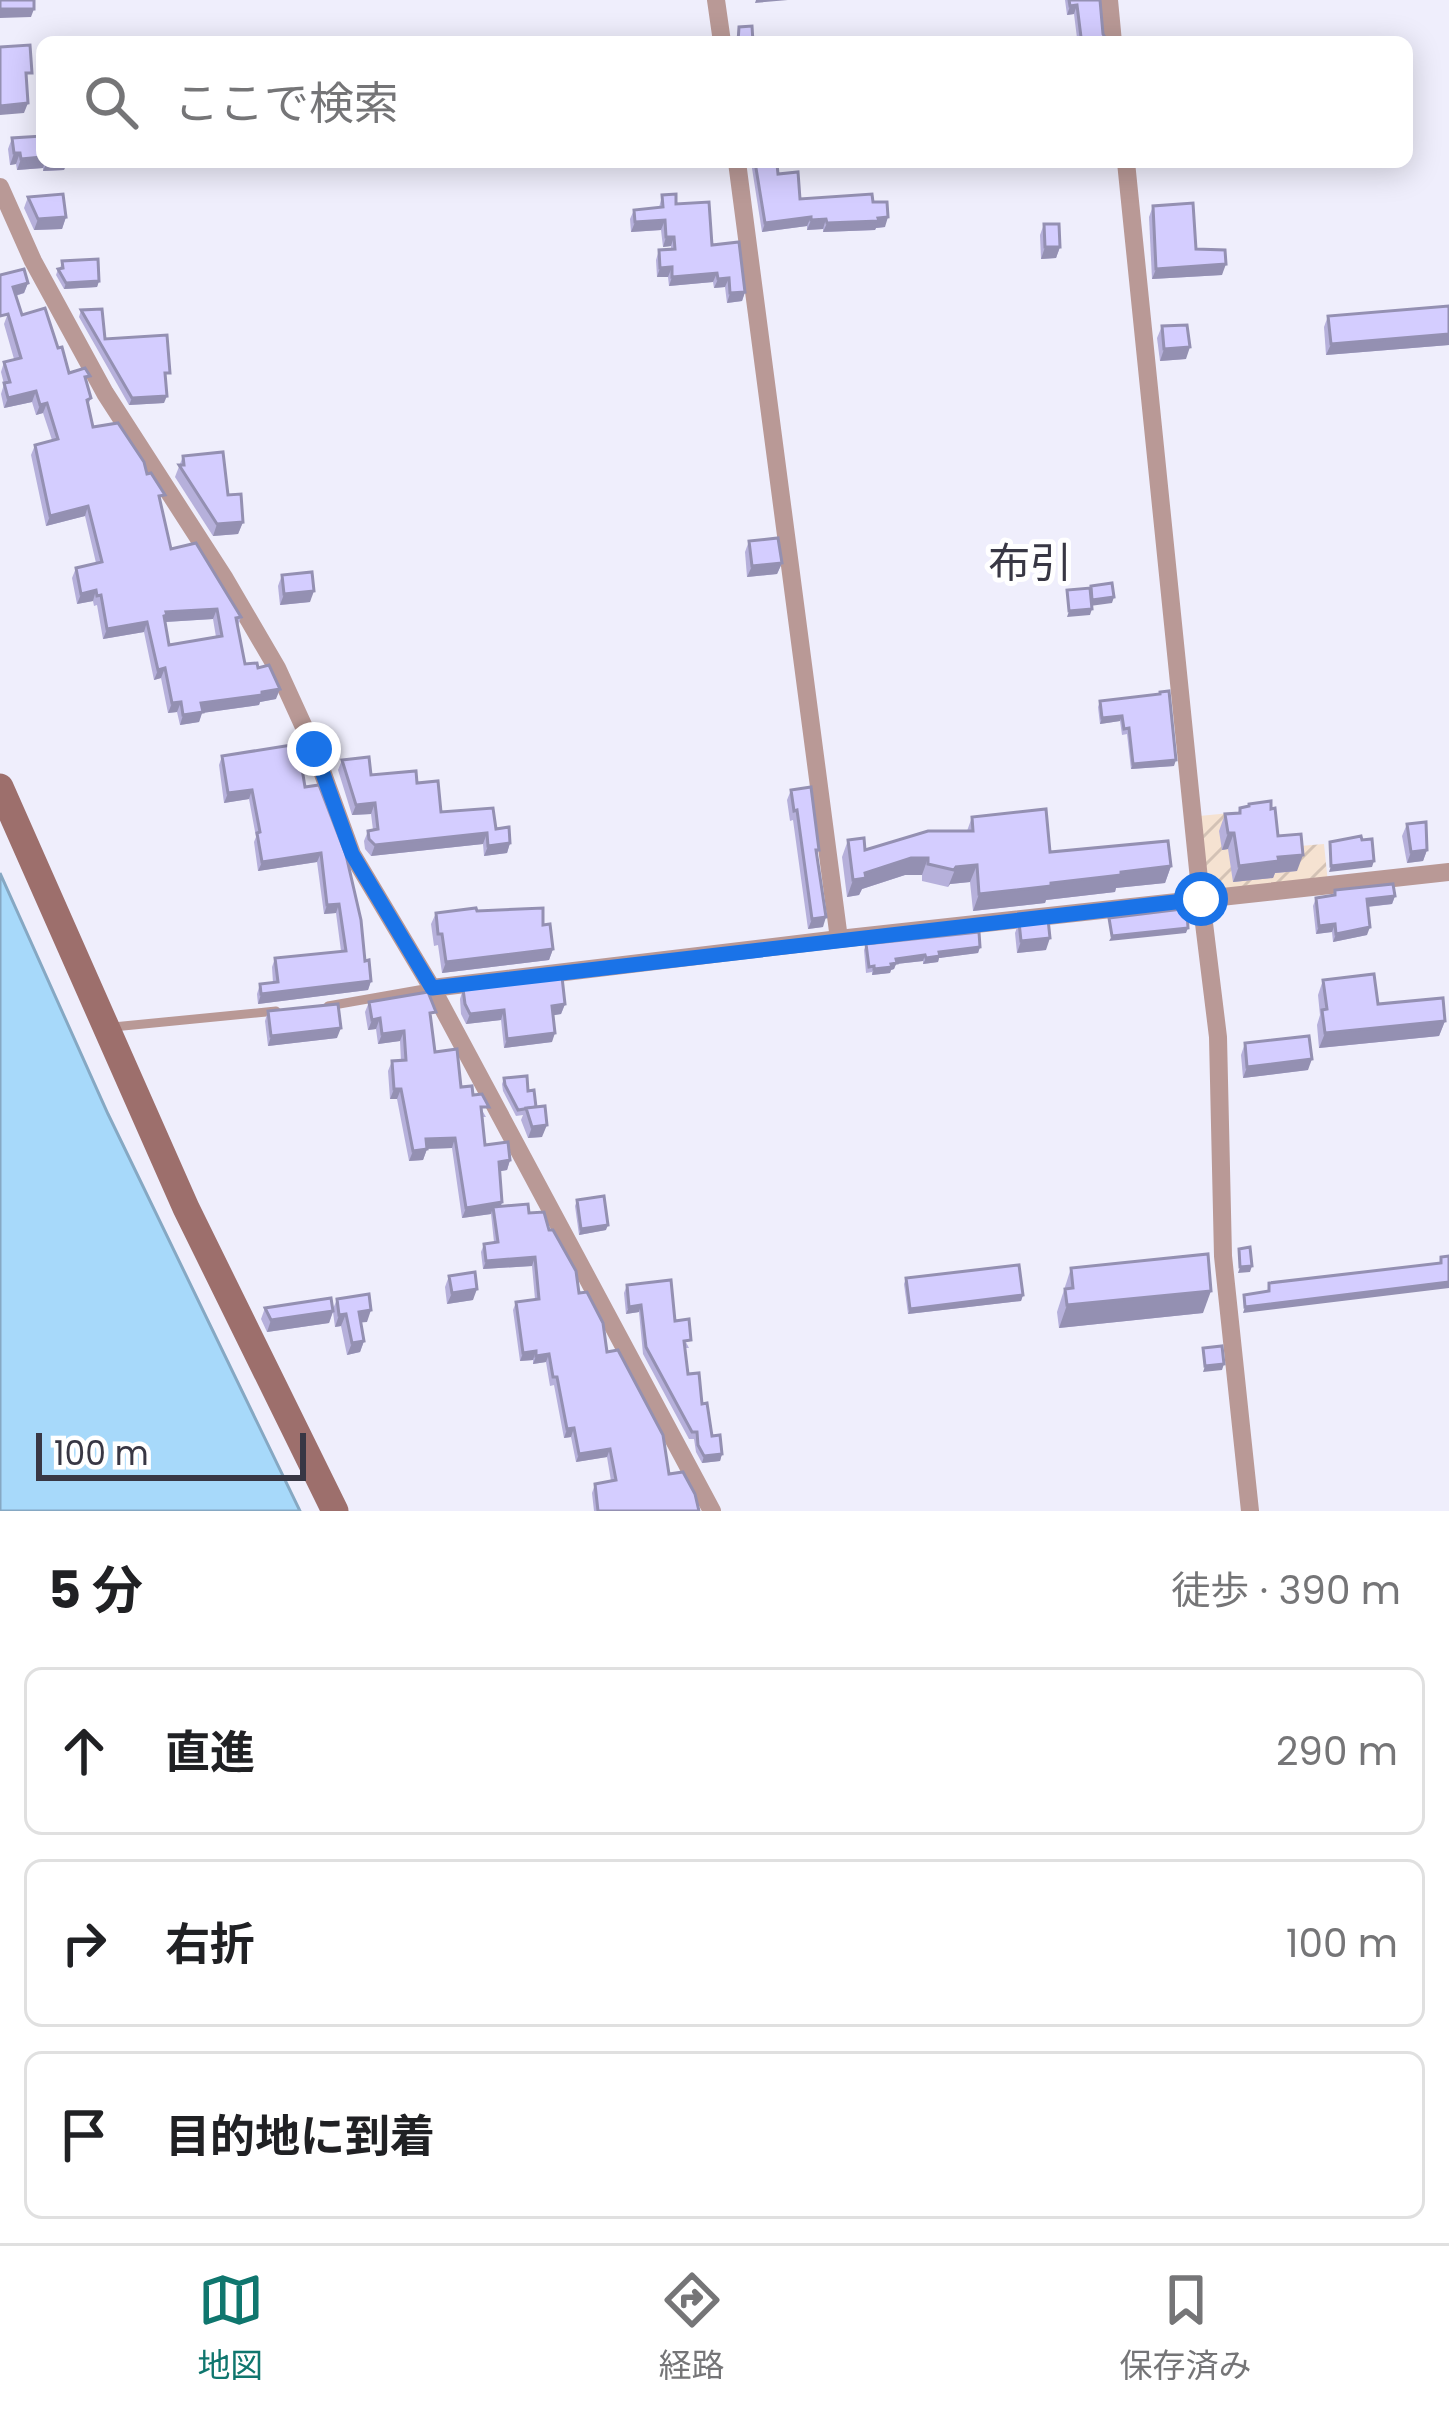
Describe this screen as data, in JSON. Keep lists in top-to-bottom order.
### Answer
{
  "districts": ["布引"],
  "scale_bar": "100 m",
  "page": {
    "search": "ここで検索",
    "scale": "100 m",
    "heading": ["5 分", "徒歩 · 390 m"],
    "list": [
      ["直進", "290 m"],
      ["右折", "100 m"],
      "目的地に到着"
    ],
    "nav": ["地図", "経路", "保存済み"]
  }
}
